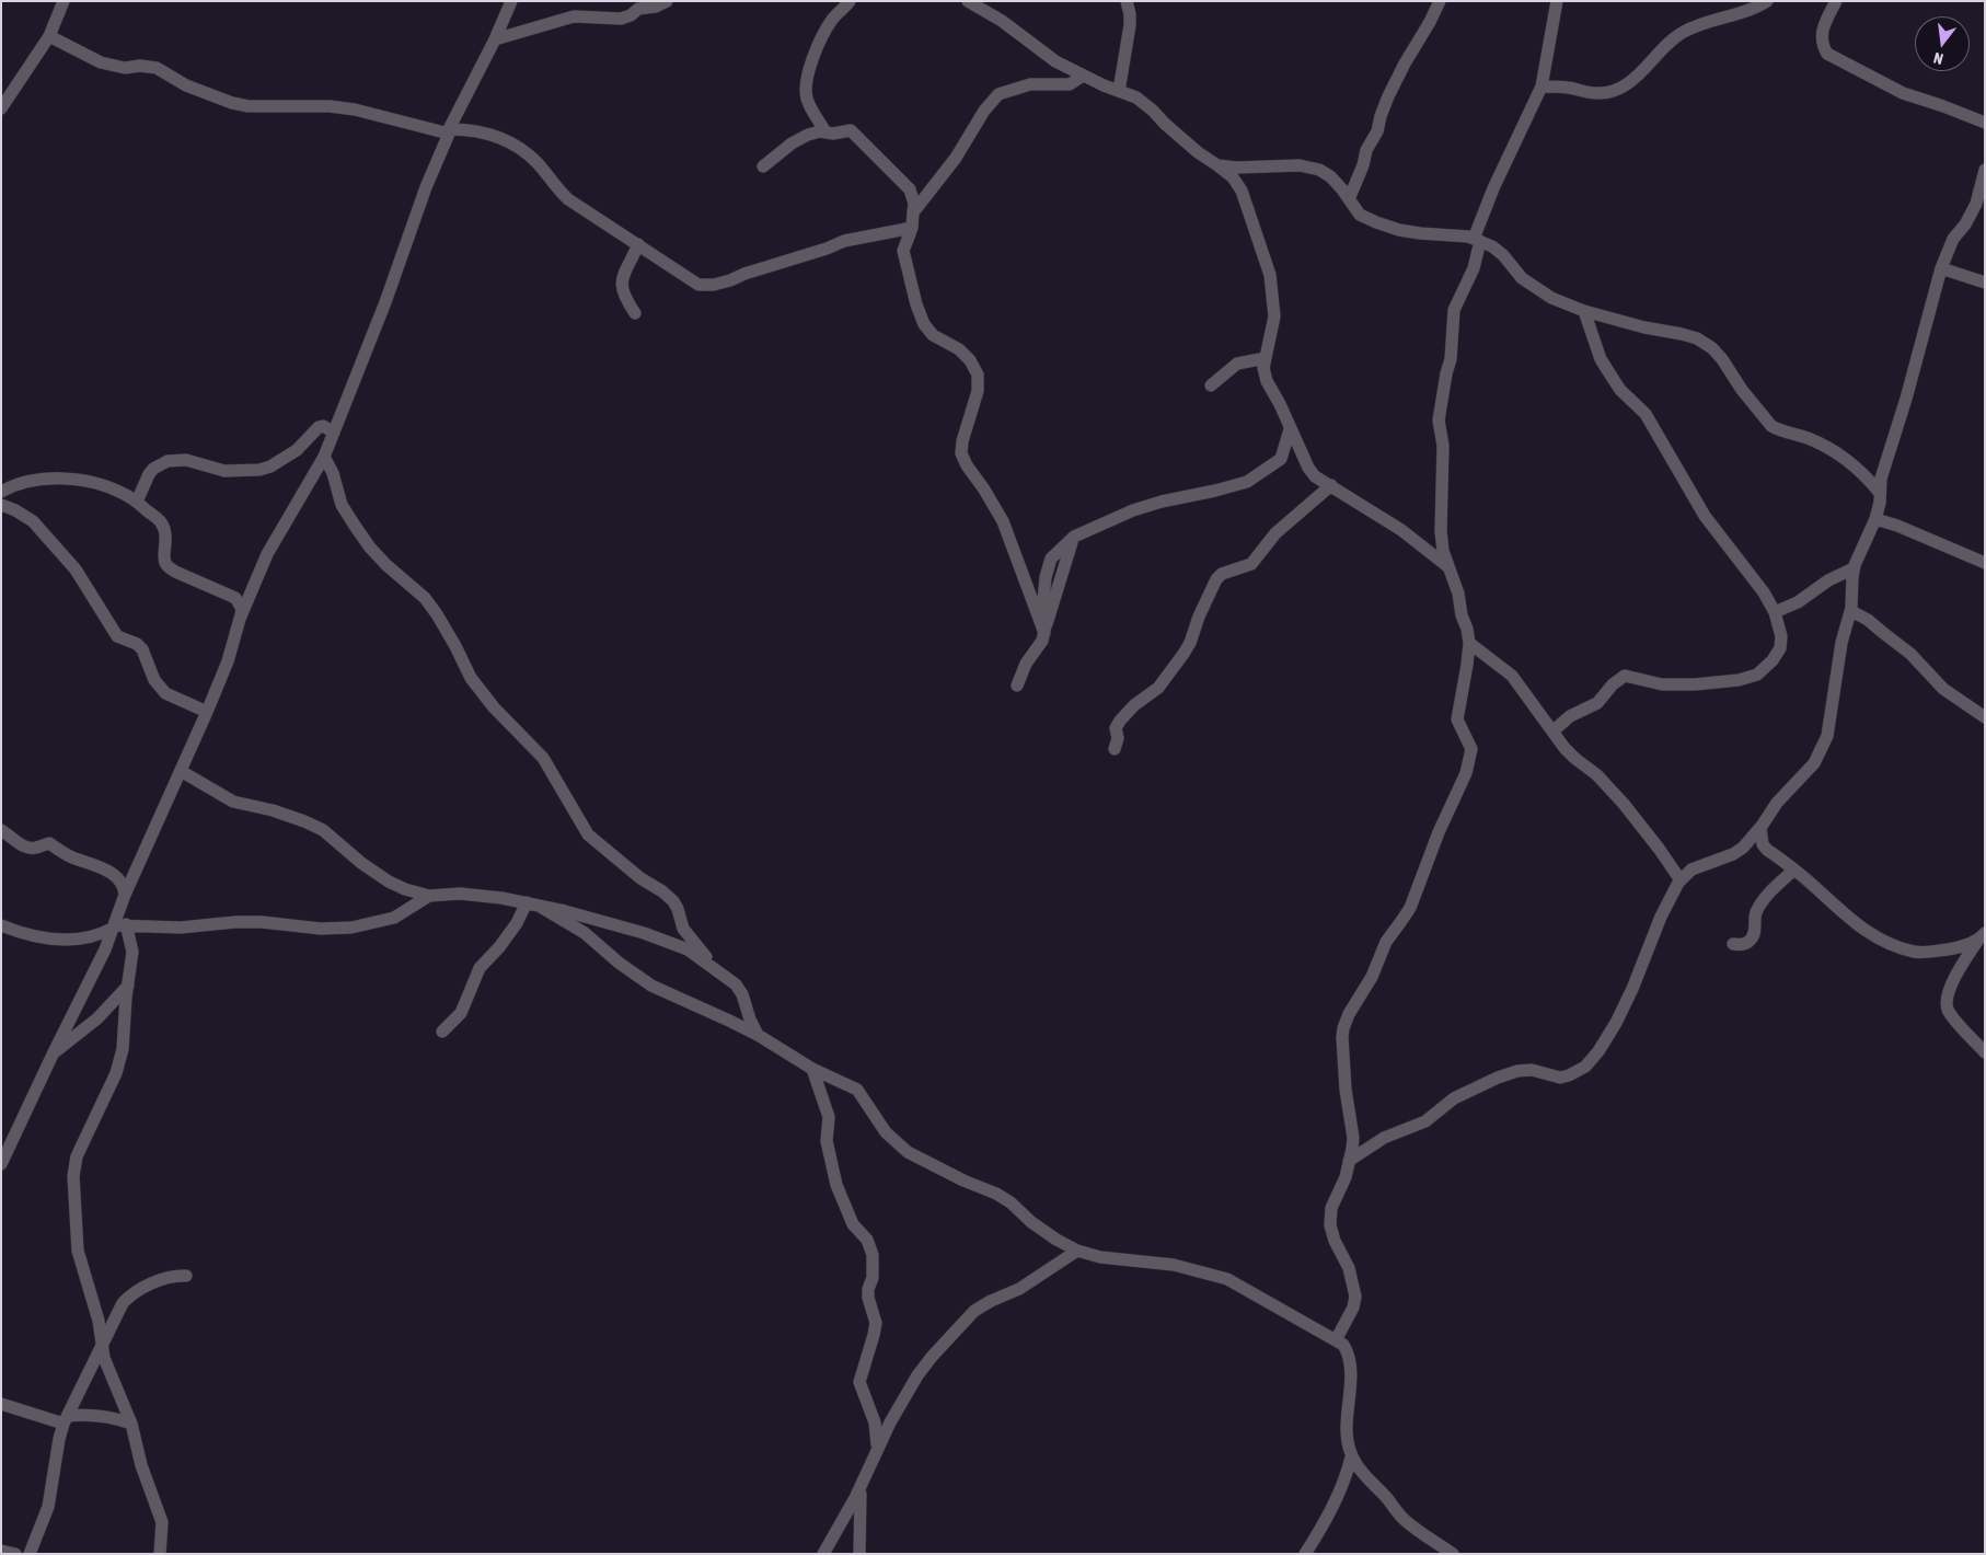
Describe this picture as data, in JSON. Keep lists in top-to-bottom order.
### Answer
{
  "north": "bottom"
}
